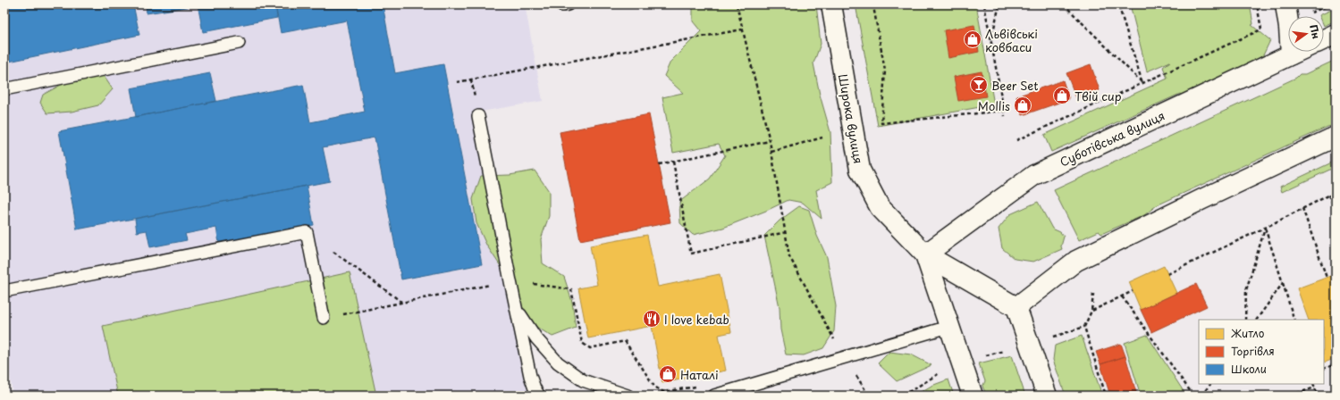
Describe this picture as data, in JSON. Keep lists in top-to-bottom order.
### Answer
{
  "streets": {
    "street": ["Широка вулиця", "Суботівська вулиця"]
  },
  "crossings": [
    ["Широка вулиця", "Суботівська вулиця"]
  ],
  "places": {
    "shop": [
      "Львівські ковбаси",
      "Твій сир",
      "Mollis",
      "Наталі"
    ],
    "bar": ["Beer Set"],
    "restaurant": ["I love kebab"]
  },
  "legend": ["Житло", "Торгівля", "Школи"],
  "north": "right"
}
